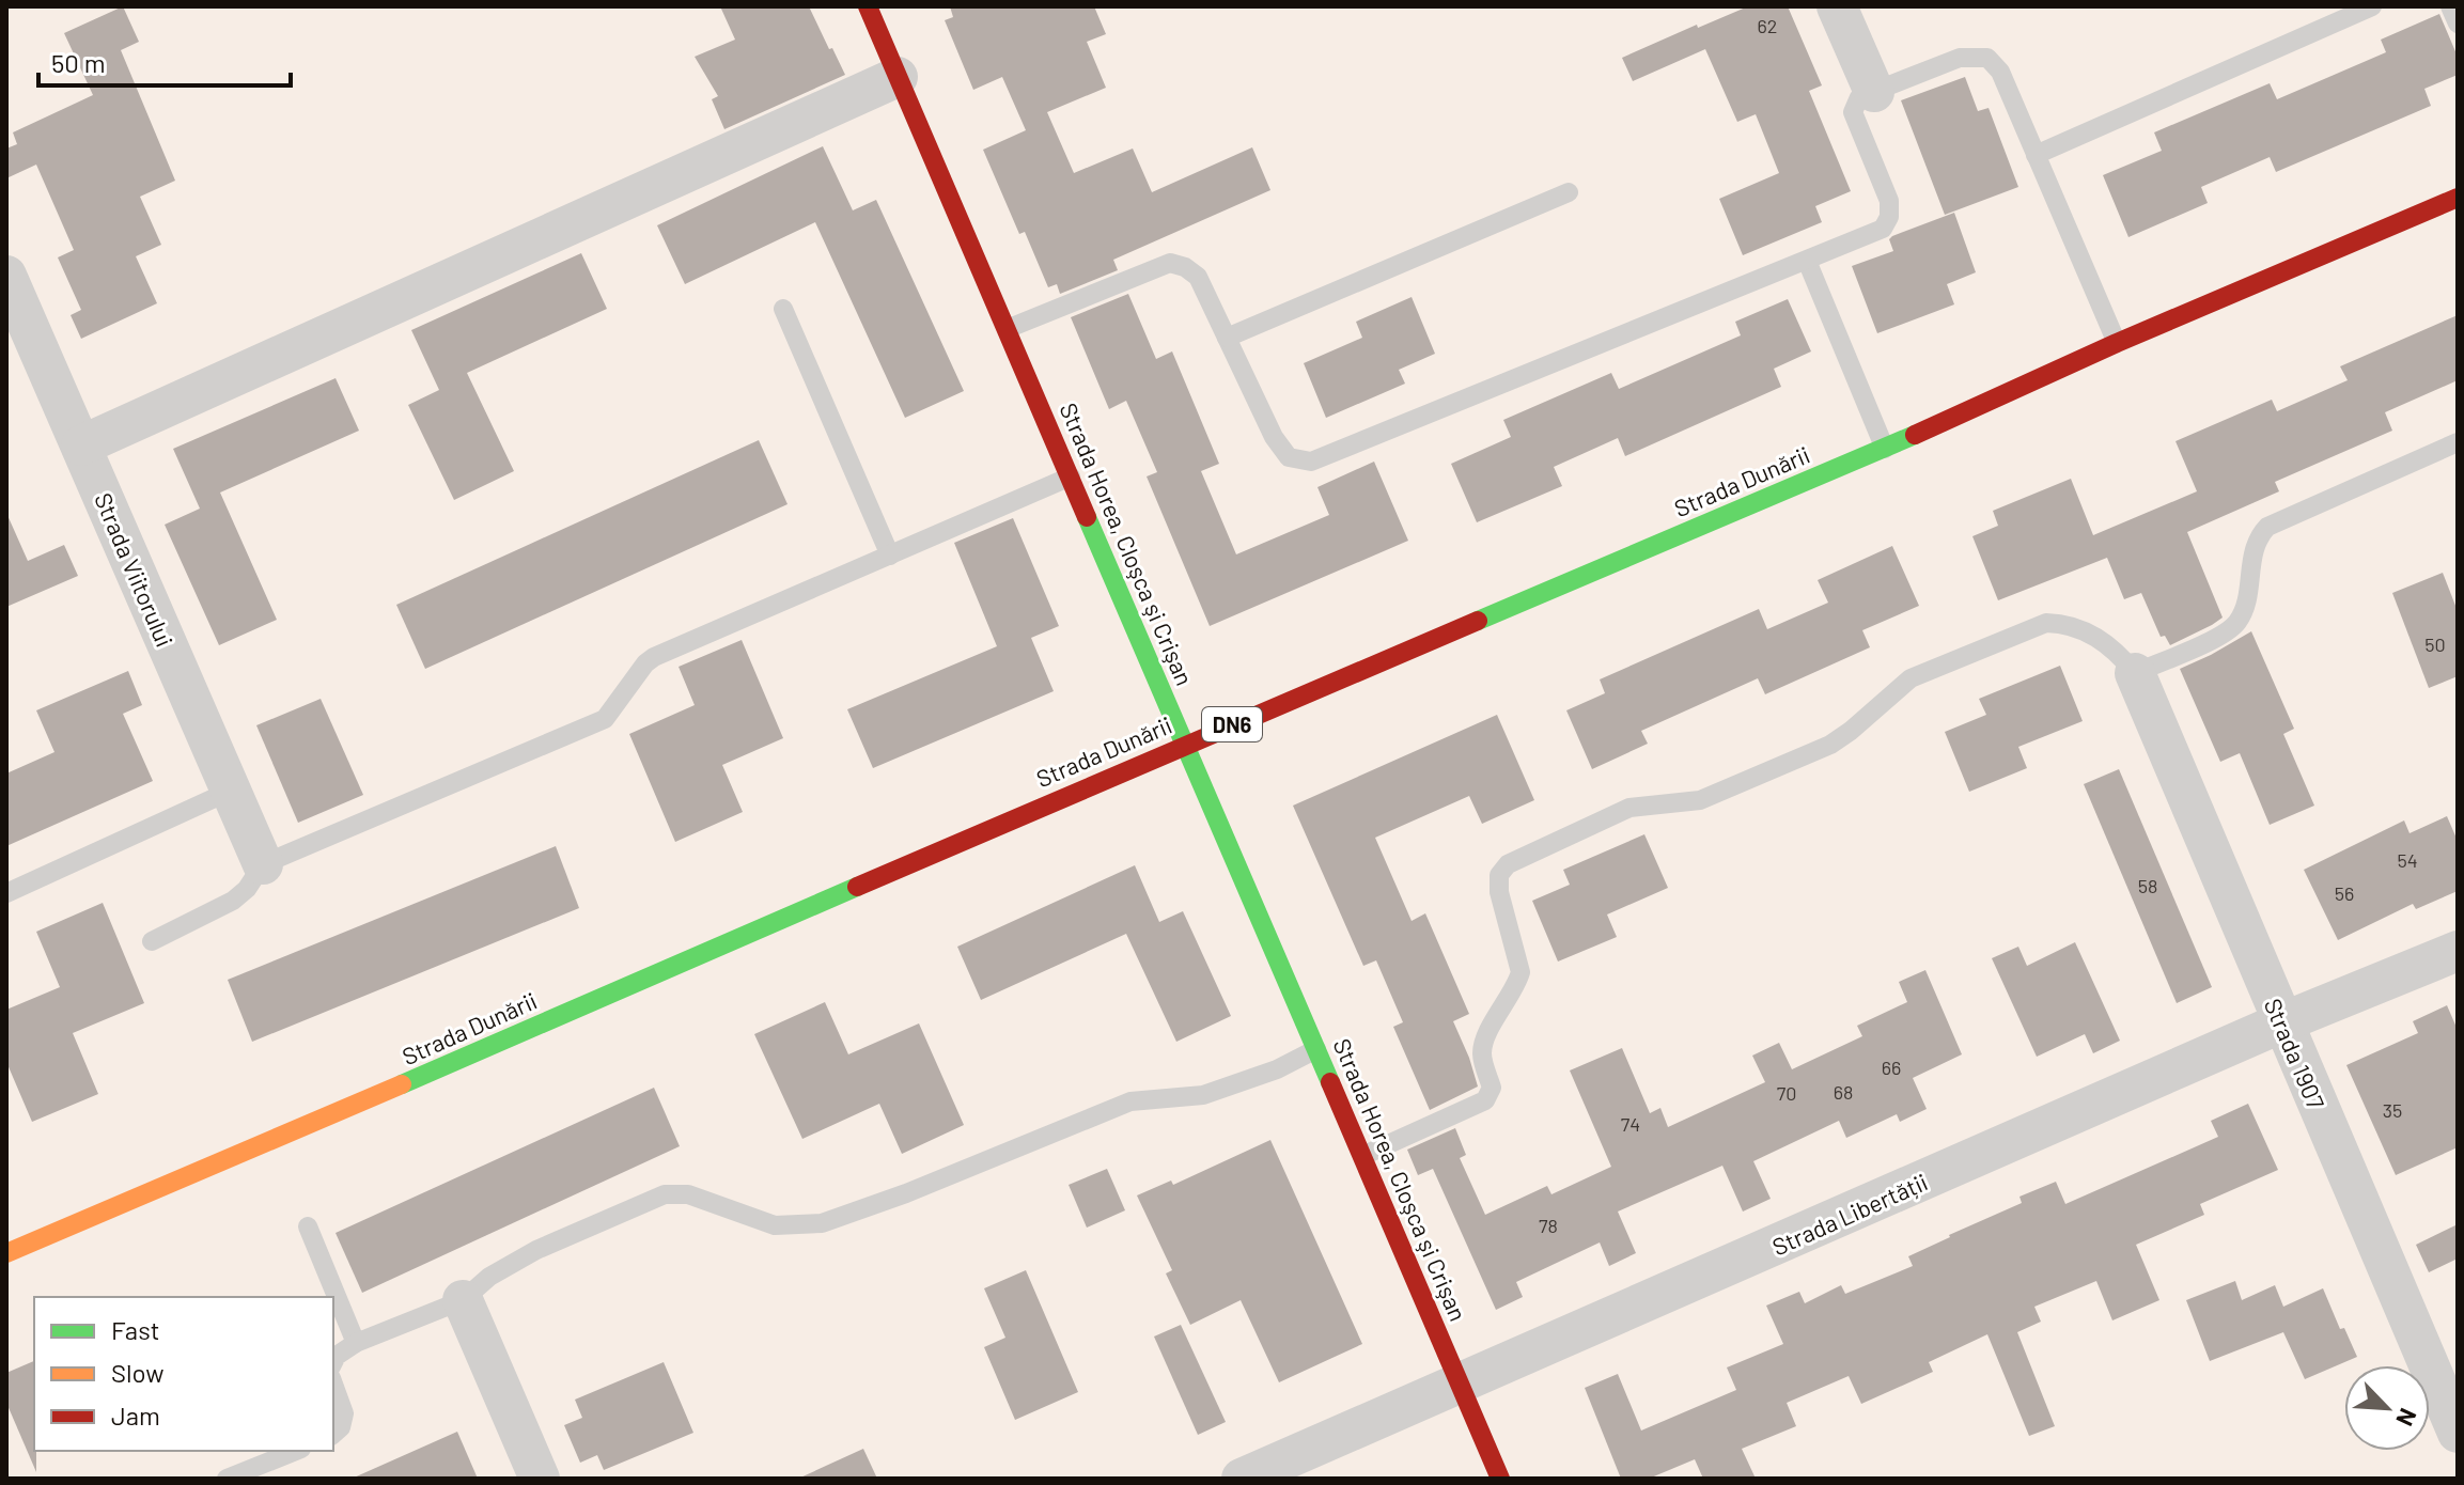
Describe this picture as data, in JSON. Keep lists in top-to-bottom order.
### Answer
{
  "streets": {
    "main road": ["Strada Dunării", "Strada Horea, Cloşca şi Crişan", "DN6"],
    "street": ["Strada Viitorului", "Strada 1907", "Strada Libertății"]
  },
  "crossings": [
    ["Strada Dunării", "Strada Horea, Cloşca şi Crişan"],
    ["Strada Horea, Cloşca şi Crişan", "Strada Libertății"],
    ["Strada 1907", "Strada Libertății"]
  ],
  "house_numbers": [
    "62",
    "50",
    "54",
    "58",
    "56",
    "66",
    "68",
    "70",
    "35",
    "74",
    "78"
  ],
  "legend": ["Fast", "Slow", "Jam"],
  "scale_bar": "50 m",
  "north": "bottom right"
}
